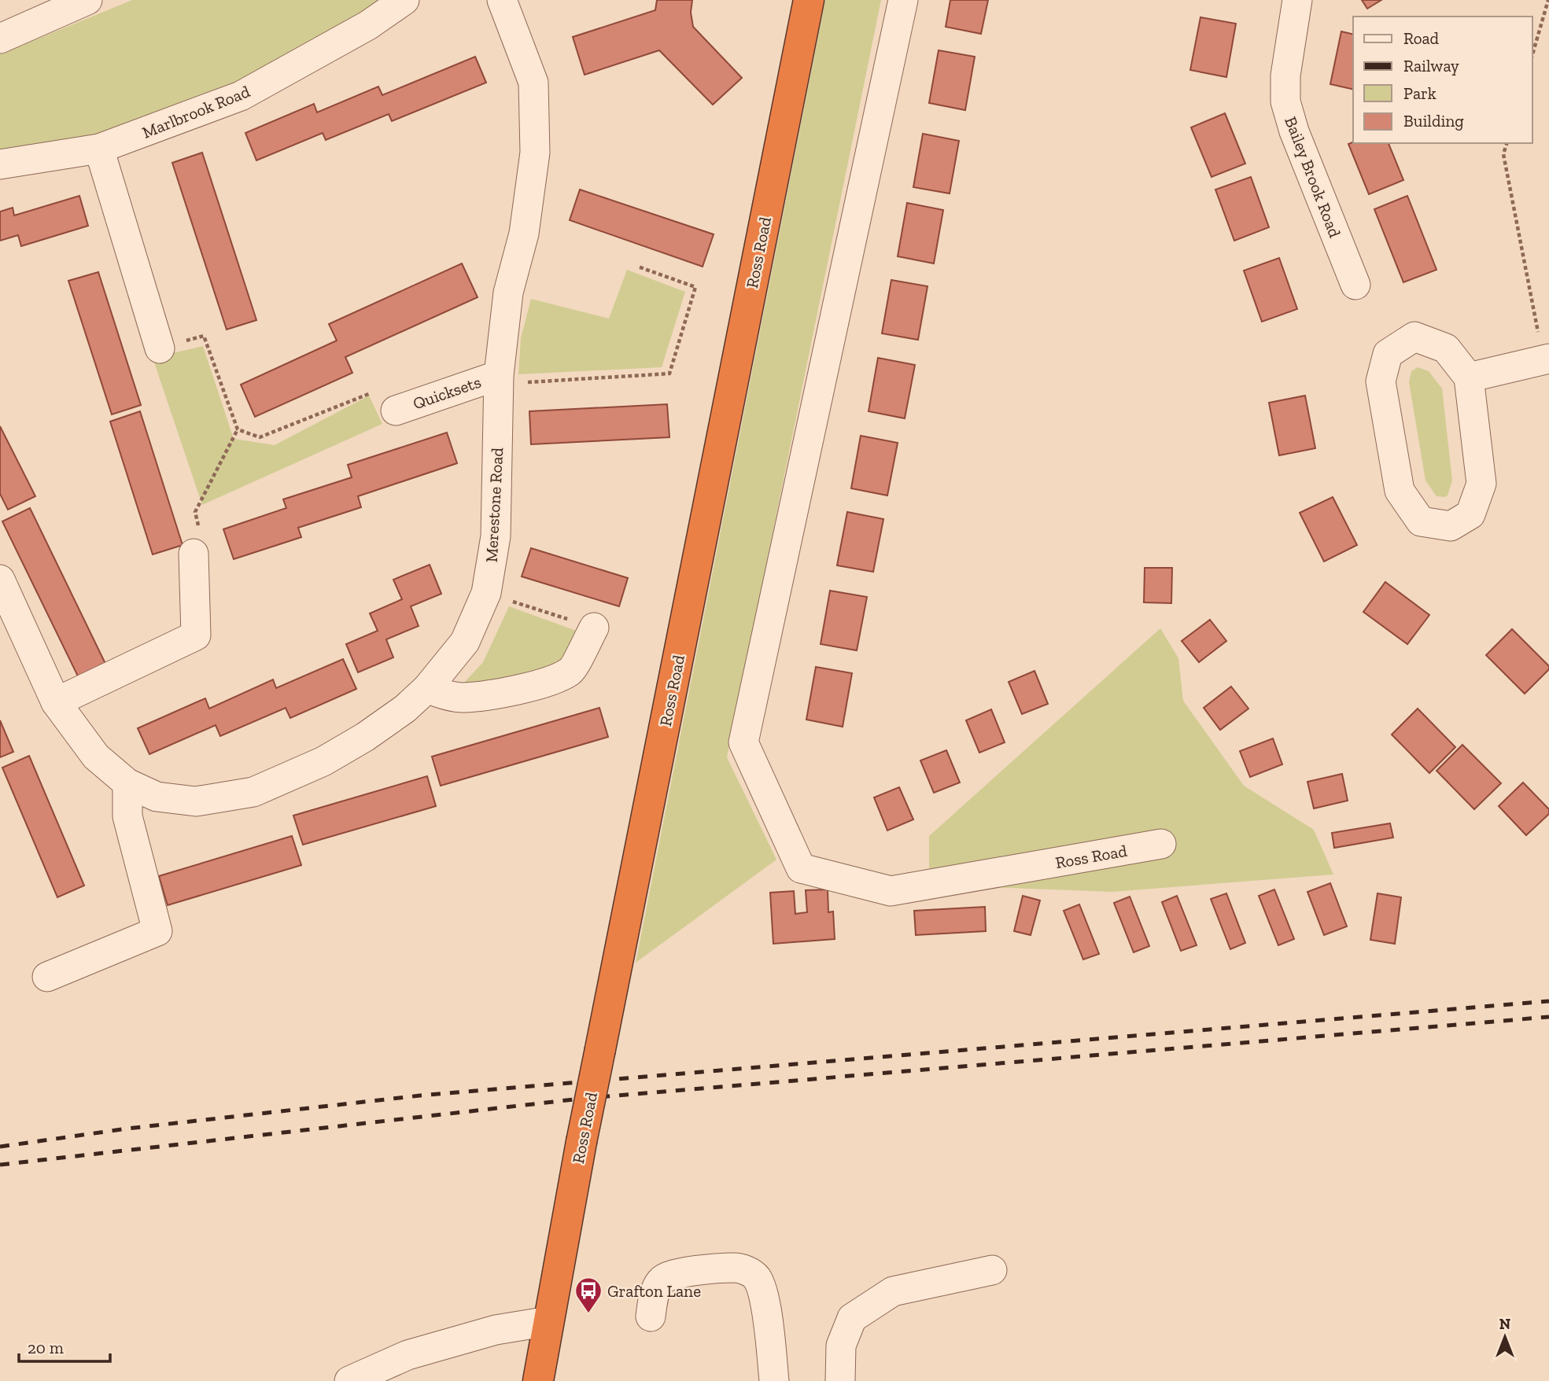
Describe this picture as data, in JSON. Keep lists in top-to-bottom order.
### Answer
{
  "streets": {
    "highway": ["Ross Road"],
    "street": [
      "Marlbrook Road",
      "Bailey Brook Road",
      "Quicksets",
      "Merestone Road"
    ]
  },
  "crossings": [
    ["Quicksets", "Merestone Road"]
  ],
  "places": {
    "bus stop": ["Grafton Lane"]
  },
  "legend": [
    "Road",
    "Railway",
    "Park",
    "Building"
  ],
  "scale_bar": "20 m",
  "north": "top"
}
